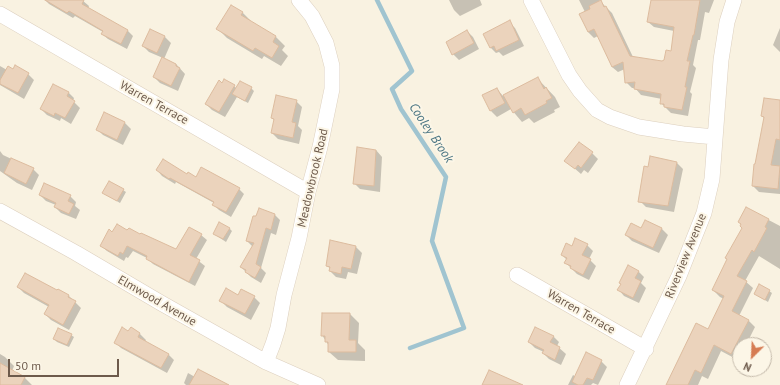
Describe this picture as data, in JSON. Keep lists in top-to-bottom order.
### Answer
{
  "streets": {
    "street": [
      "Warren Terrace",
      "Meadowbrook Road",
      "Riverview Avenue",
      "Elmwood Avenue"
    ]
  },
  "crossings": [
    ["Warren Terrace", "Meadowbrook Road"],
    ["Warren Terrace", "Riverview Avenue"],
    ["Meadowbrook Road", "Elmwood Avenue"]
  ],
  "water": ["Cooley Brook"],
  "scale_bar": "50 m",
  "north": "bottom left"
}
